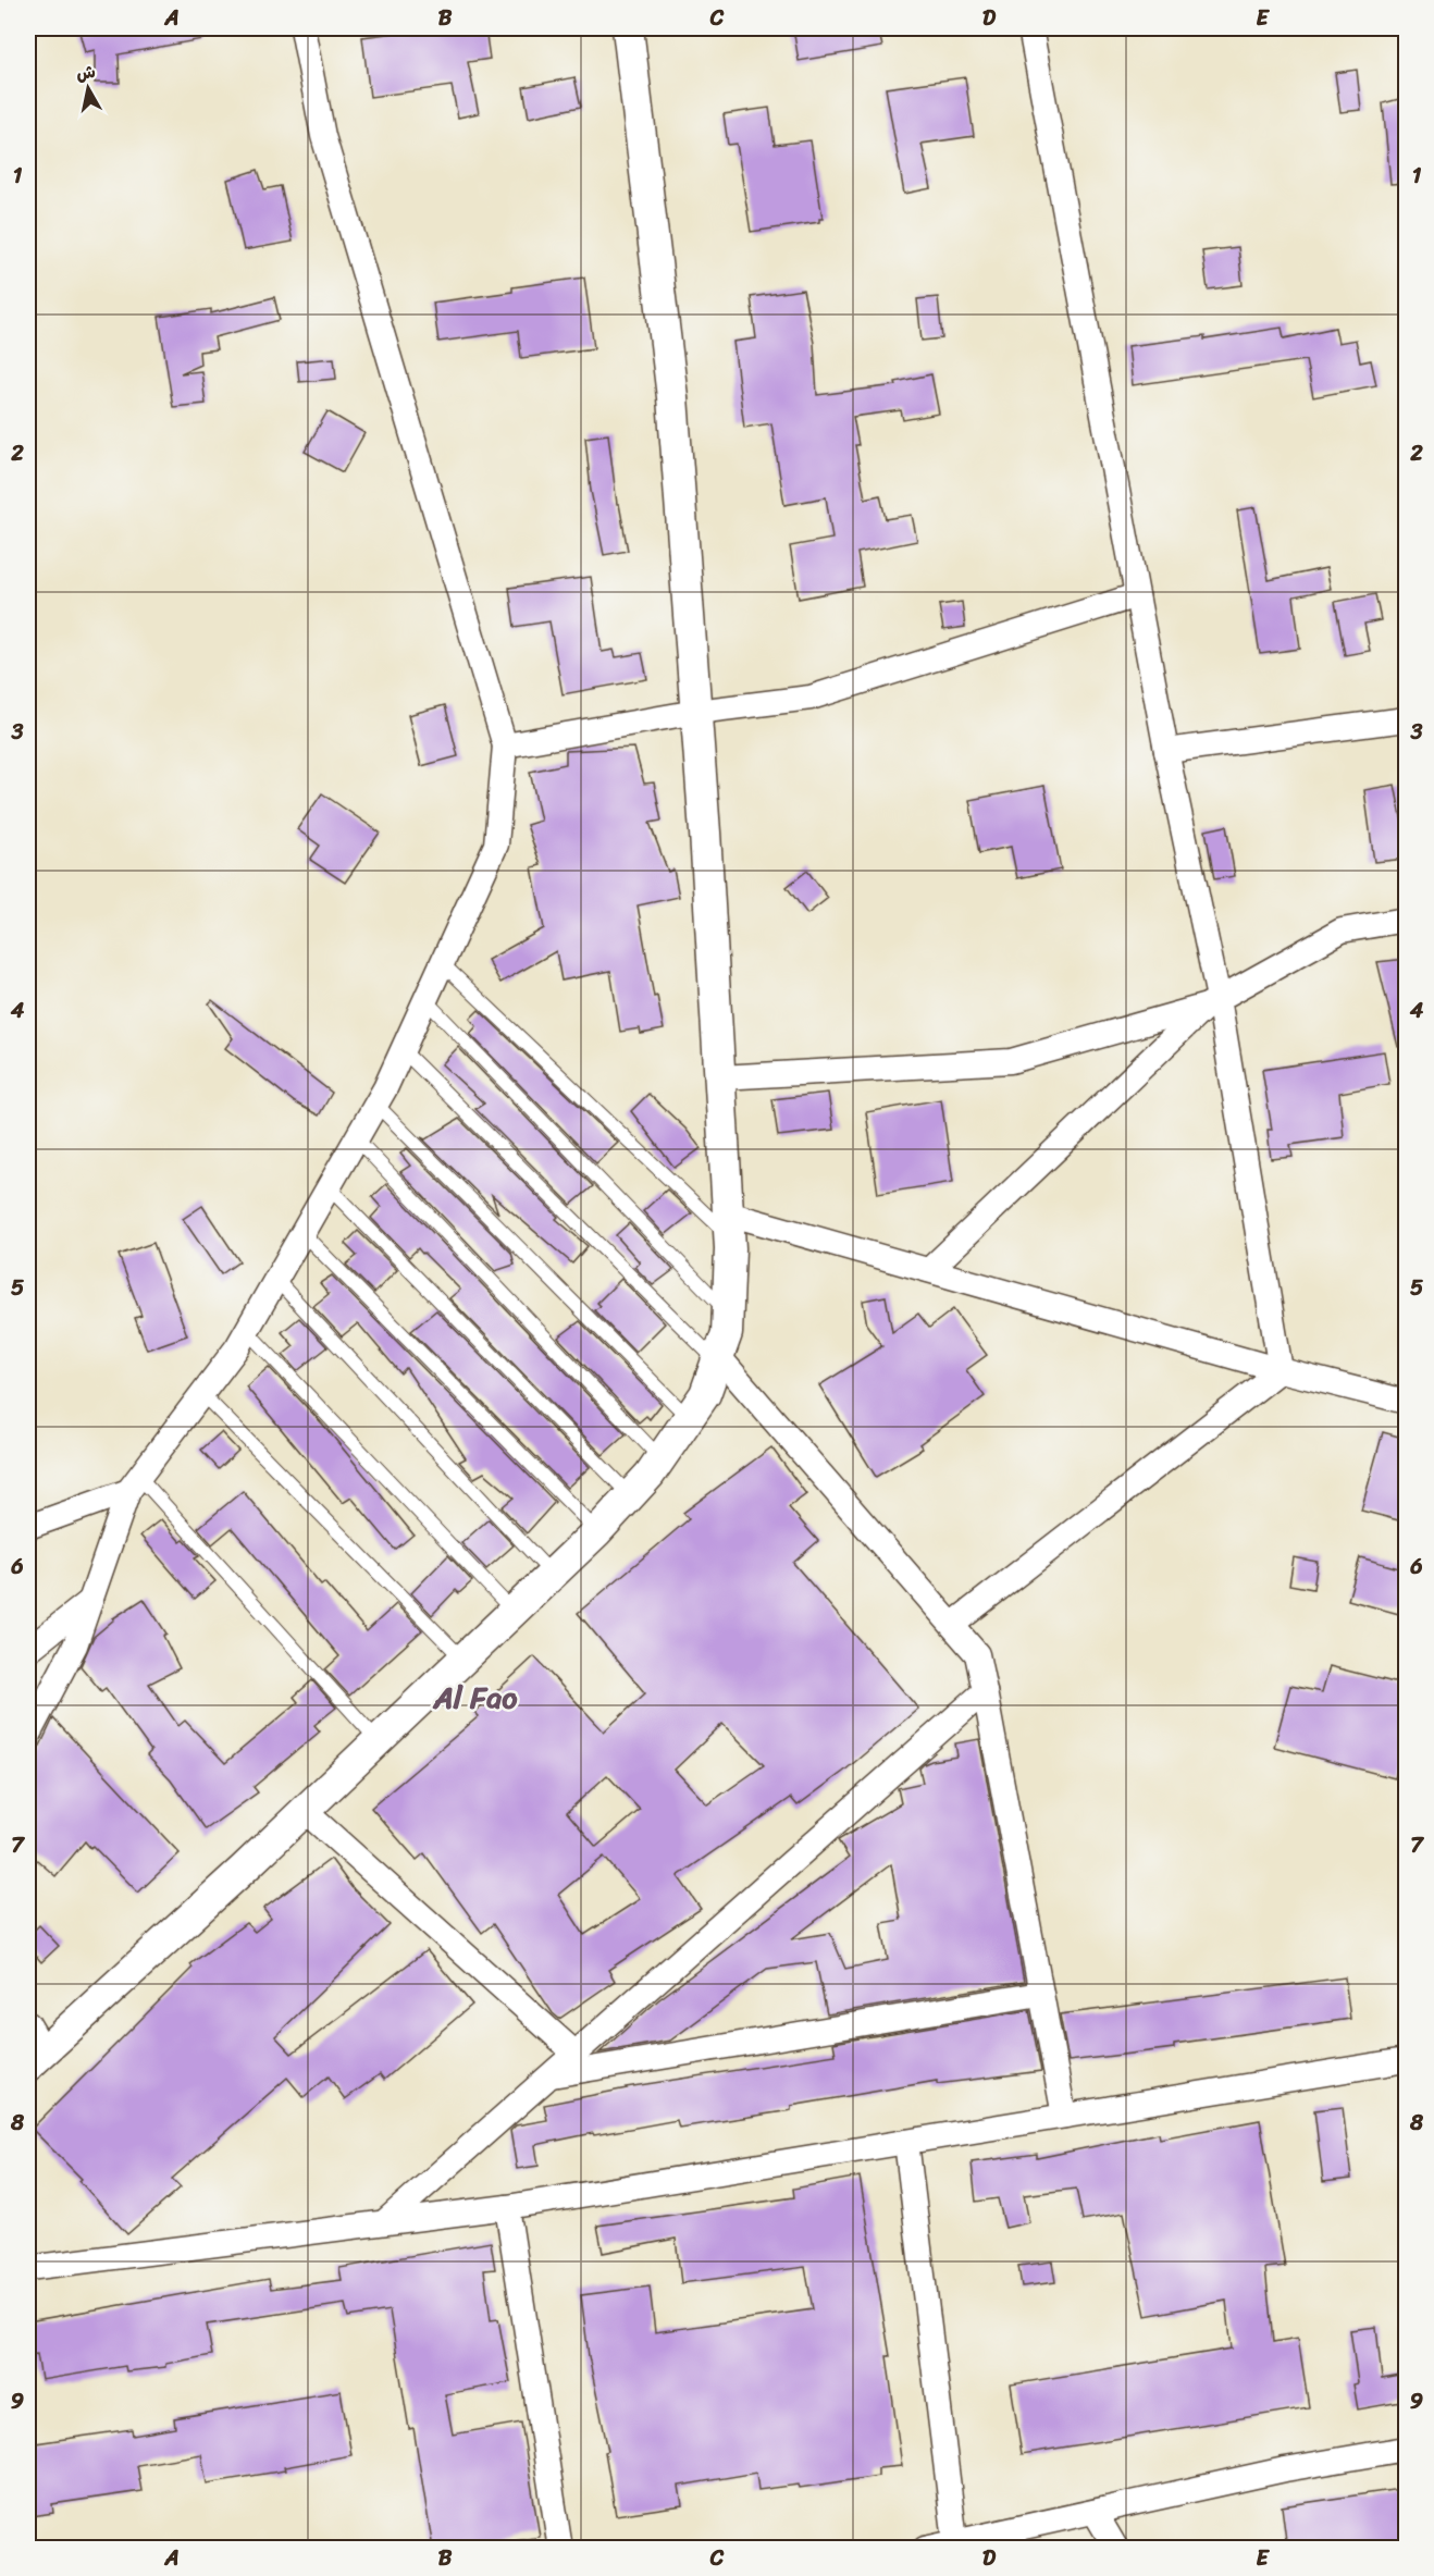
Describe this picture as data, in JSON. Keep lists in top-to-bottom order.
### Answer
{
  "districts": ["Al Fao"],
  "north": "top",
  "grid": {
    "columns": [
      "A",
      "B",
      "C",
      "D",
      "E"
    ],
    "rows": [
      "1",
      "2",
      "3",
      "4",
      "5",
      "6",
      "7",
      "8",
      "9"
    ]
  }
}
